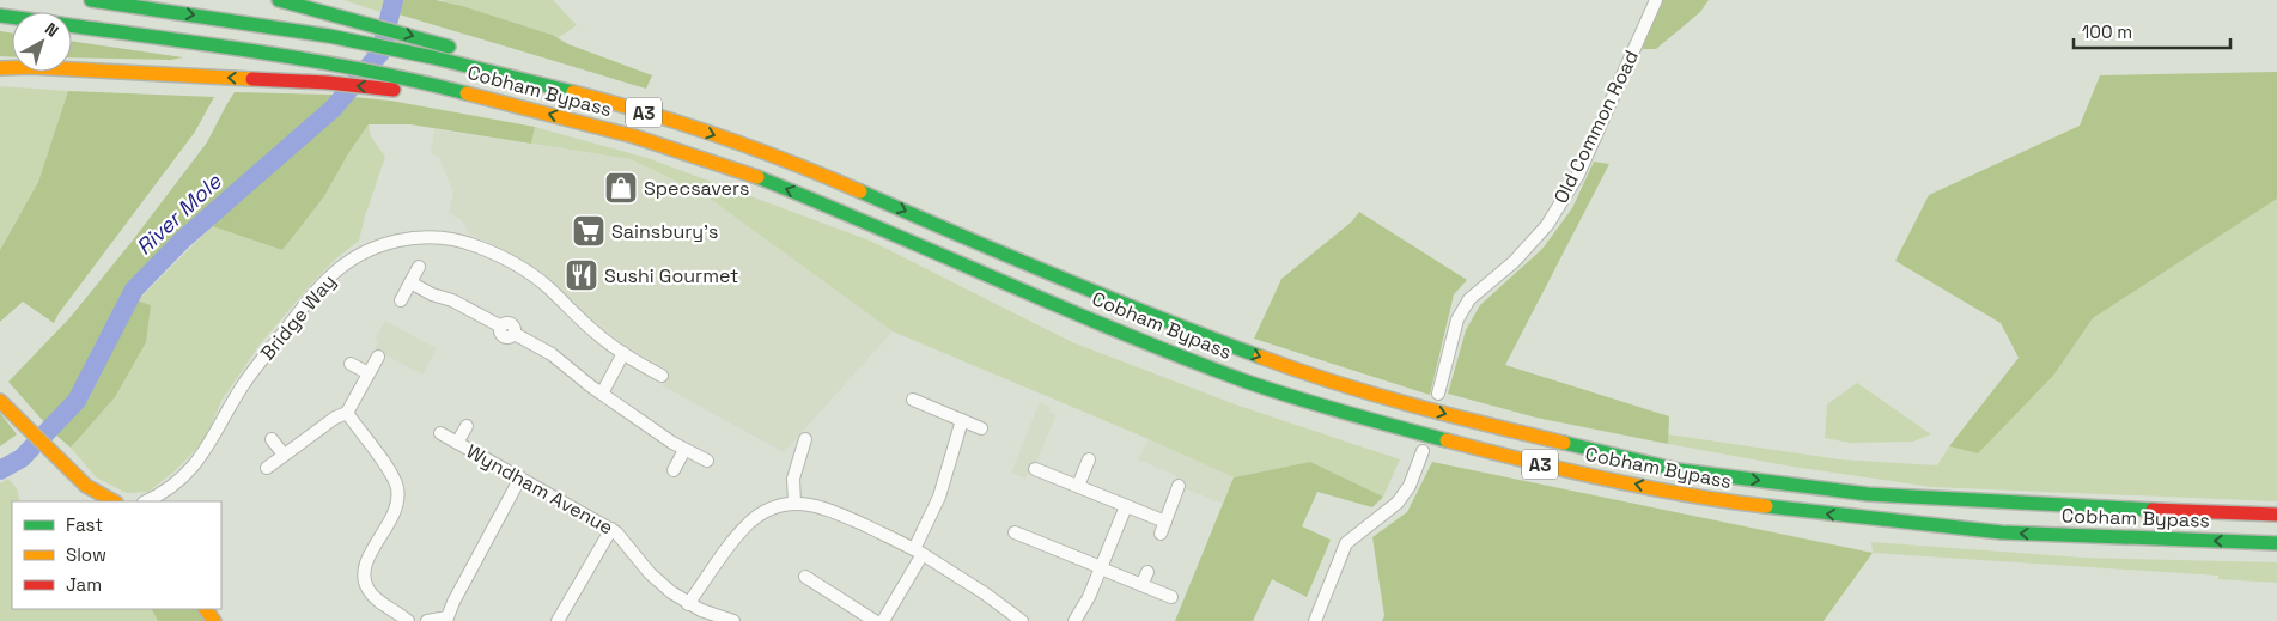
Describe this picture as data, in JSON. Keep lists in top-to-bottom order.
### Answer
{
  "streets": {
    "main road": ["Cobham Bypass", "A3"],
    "street": ["Old Common Road", "Bridge Way", "Wyndham Avenue"]
  },
  "water": ["River Mole"],
  "places": {
    "shop": ["Specsavers"],
    "supermarket": ["Sainsbury's"],
    "restaurant": ["Sushi Gourmet"]
  },
  "legend": ["Fast", "Slow", "Jam"],
  "scale_bar": "100 m",
  "north": "top right"
}
